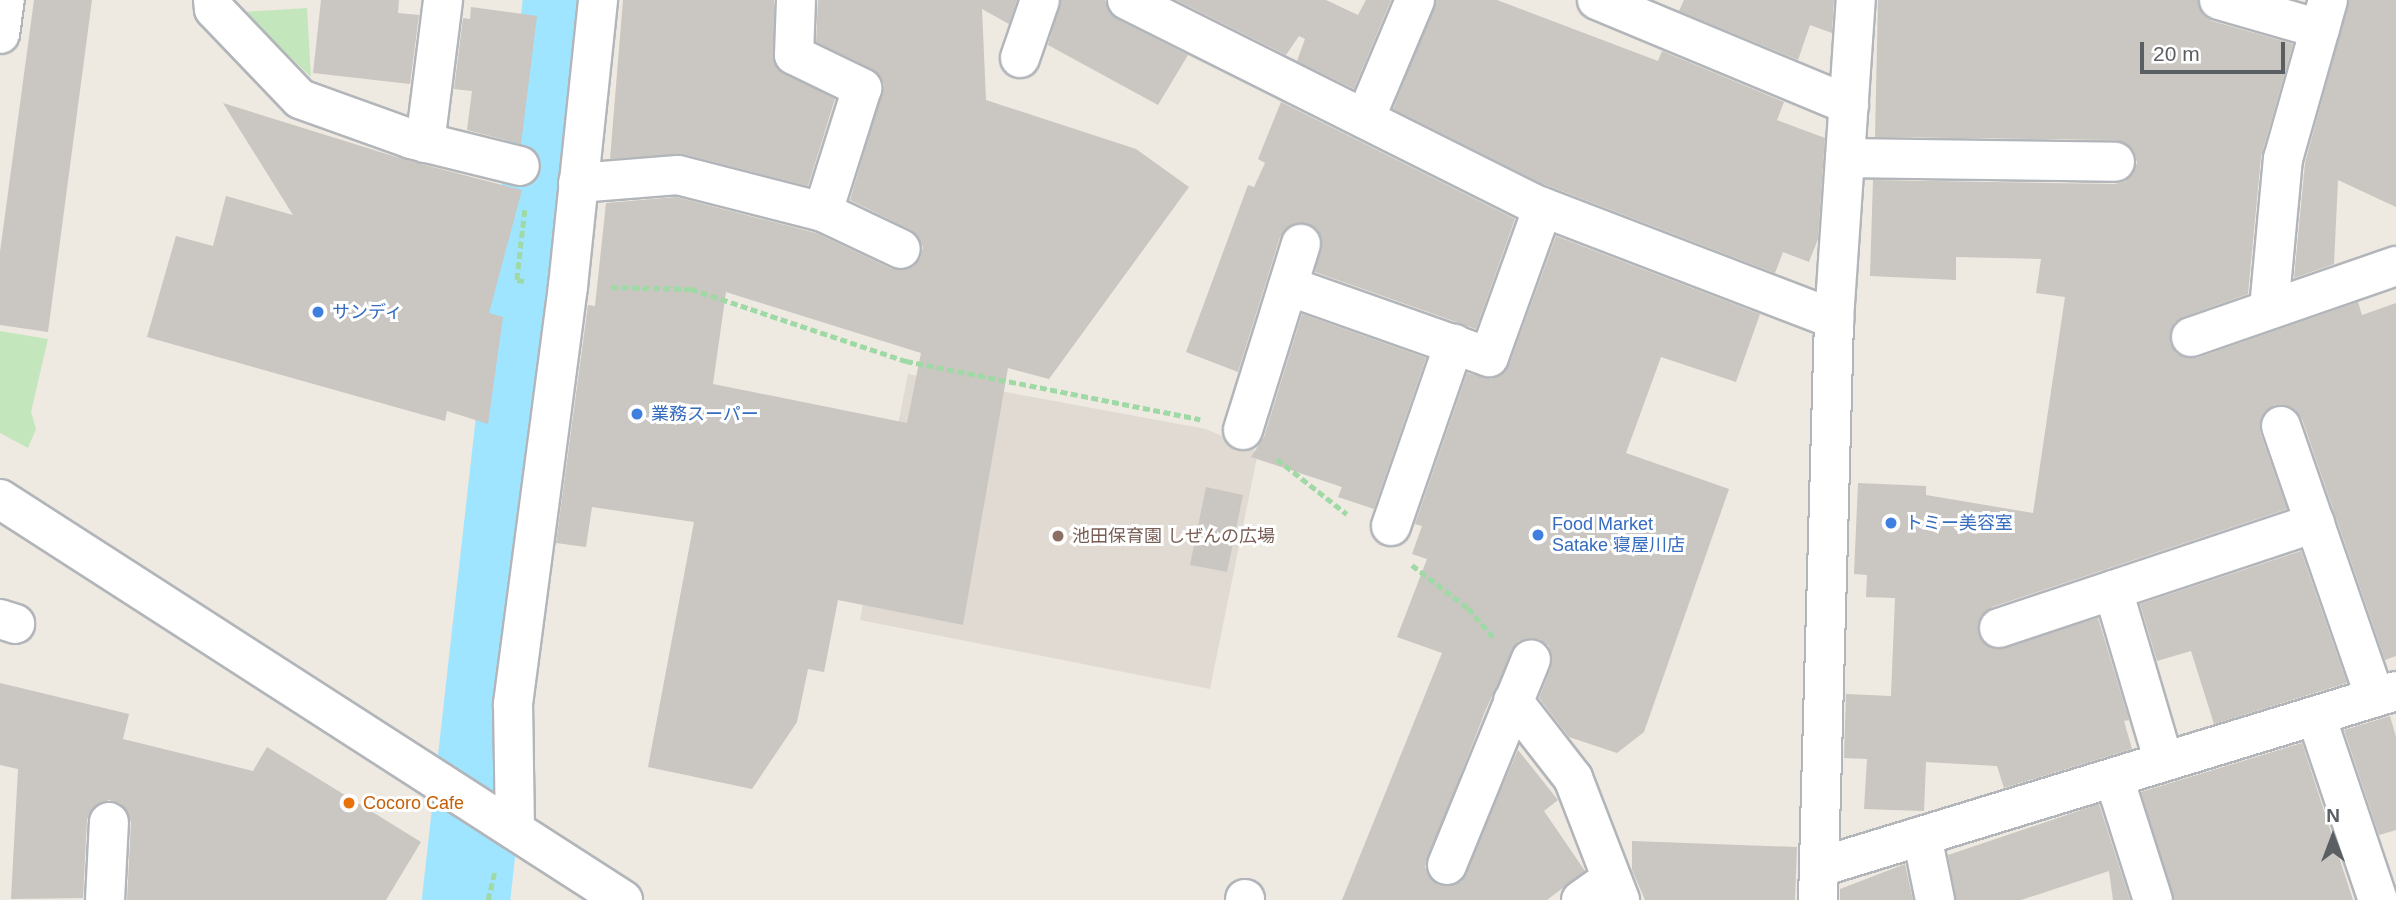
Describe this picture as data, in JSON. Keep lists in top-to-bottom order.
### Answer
{
  "places": [
    "サンディ",
    "業務スーパー",
    "トミー美容室",
    "Food Market Satake 寝屋川店",
    "池田保育園 しぜんの広場",
    "Cocoro Cafe"
  ],
  "scale_bar": "20 m",
  "north": "top"
}
